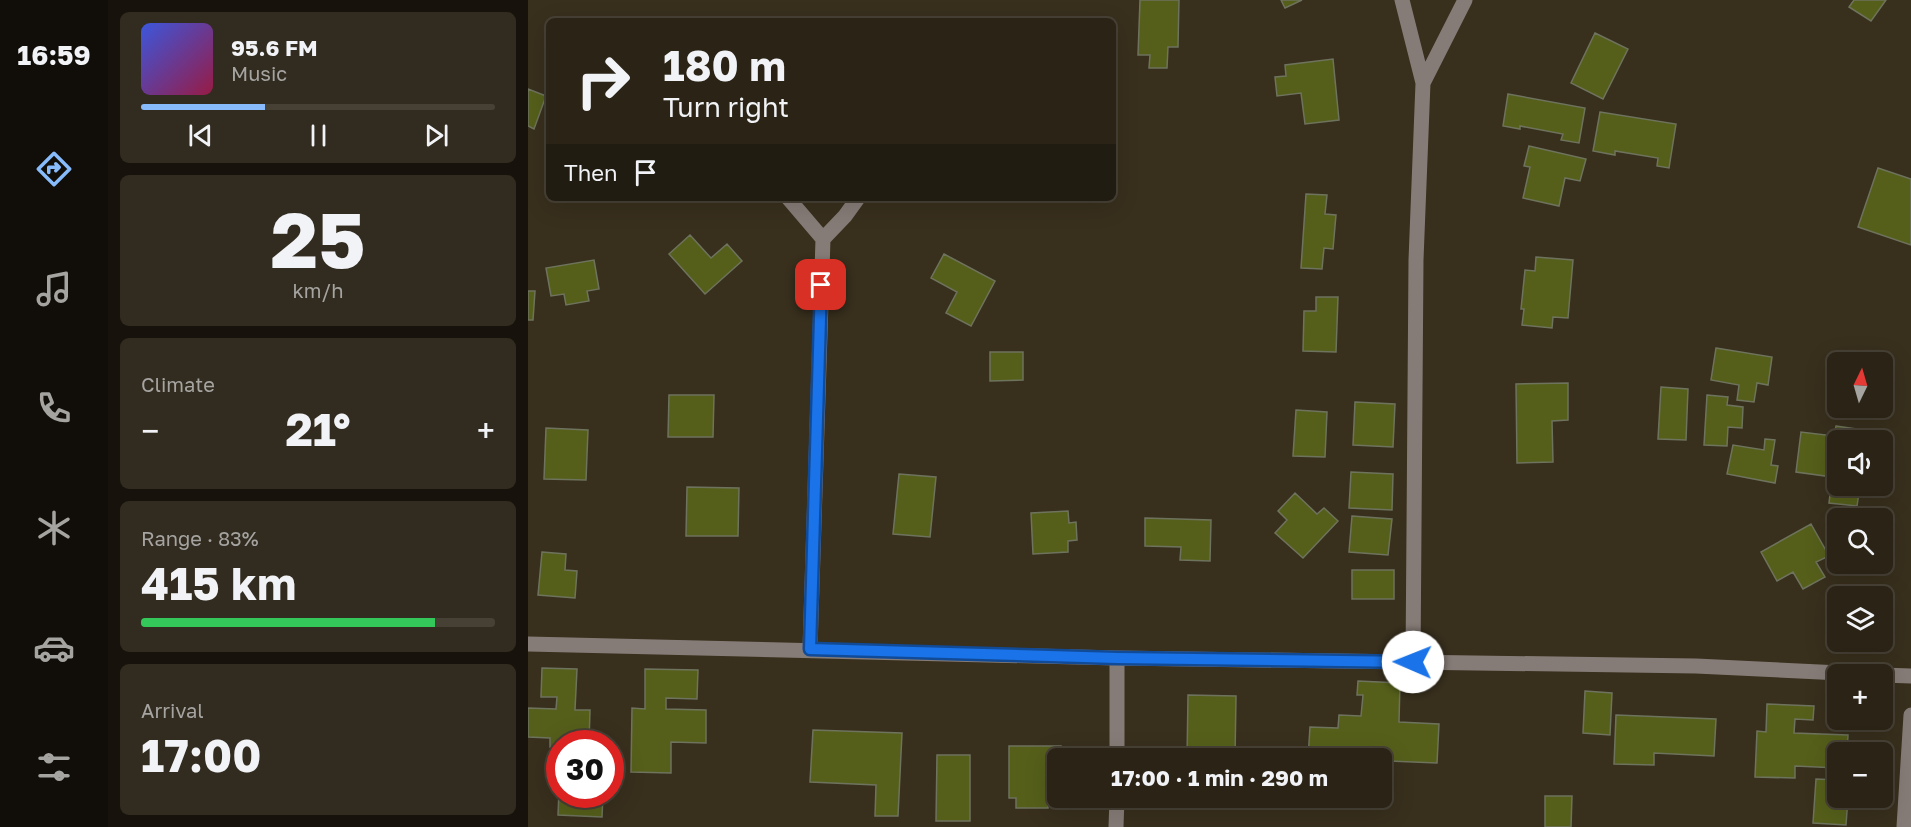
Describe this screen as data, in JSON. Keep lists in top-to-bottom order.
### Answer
{
  "north": "top",
  "page": {
    "tabs": "16:59",
    "turn": ["180 m", "Turn right"],
    "song": ["95.6 FM", "Music"],
    "then": "Then",
    "tile": [
      ["25", "km/h"],
      "Climate",
      ["Range · 83%", "415 km"],
      ["Arrival", "17:00"]
    ],
    "map_buttons": ["+", "−"],
    "heat": ["−", "21°", "+"],
    "limit": "30",
    "trip": "17:00 · 1 min · 290 m"
  }
}
